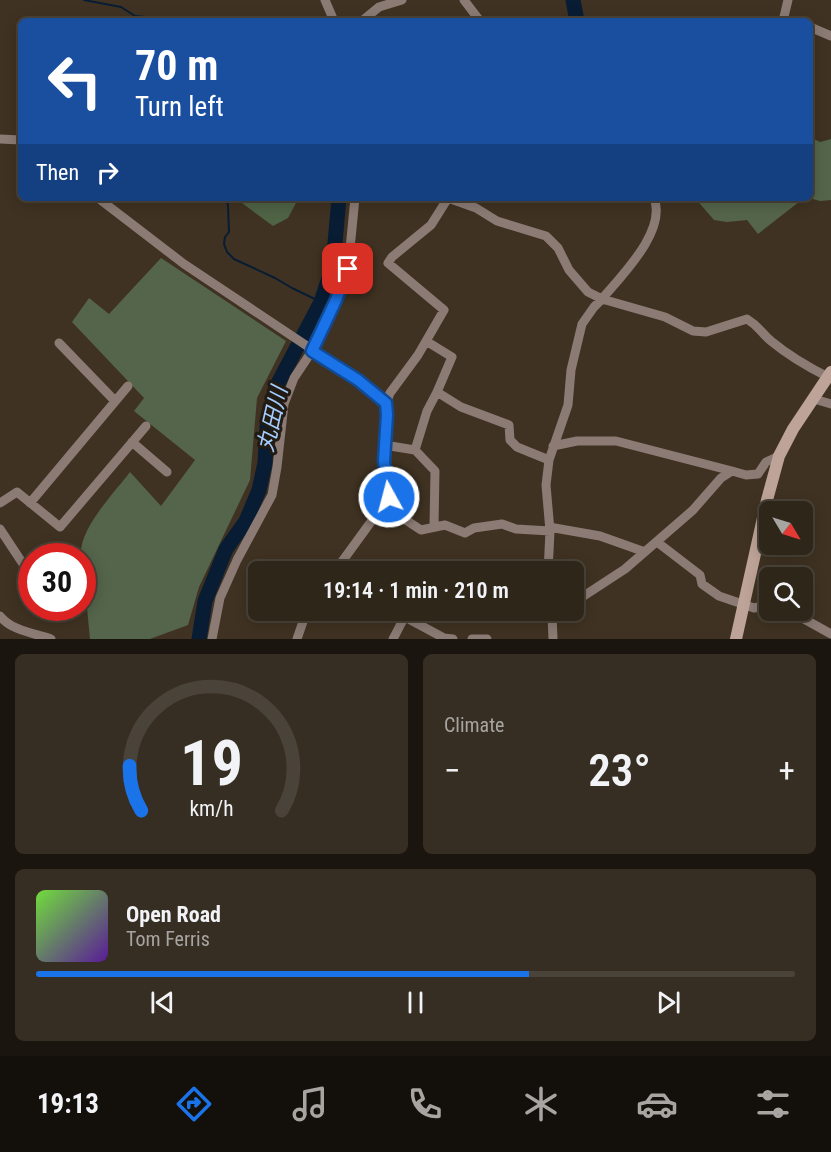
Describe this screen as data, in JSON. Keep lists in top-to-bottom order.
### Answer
{
  "water": ["丸田川"],
  "north": "bottom right",
  "page": {
    "turn": ["70 m", "Turn left"],
    "then": "Then",
    "limit": "30",
    "trip": "19:14 · 1 min · 210 m",
    "tile": "Climate",
    "heat": ["−", "23°", "+"],
    "song": ["Open Road", "Tom Ferris"],
    "tabs": "19:13",
    "gauge": ["19", "km/h"]
  }
}
